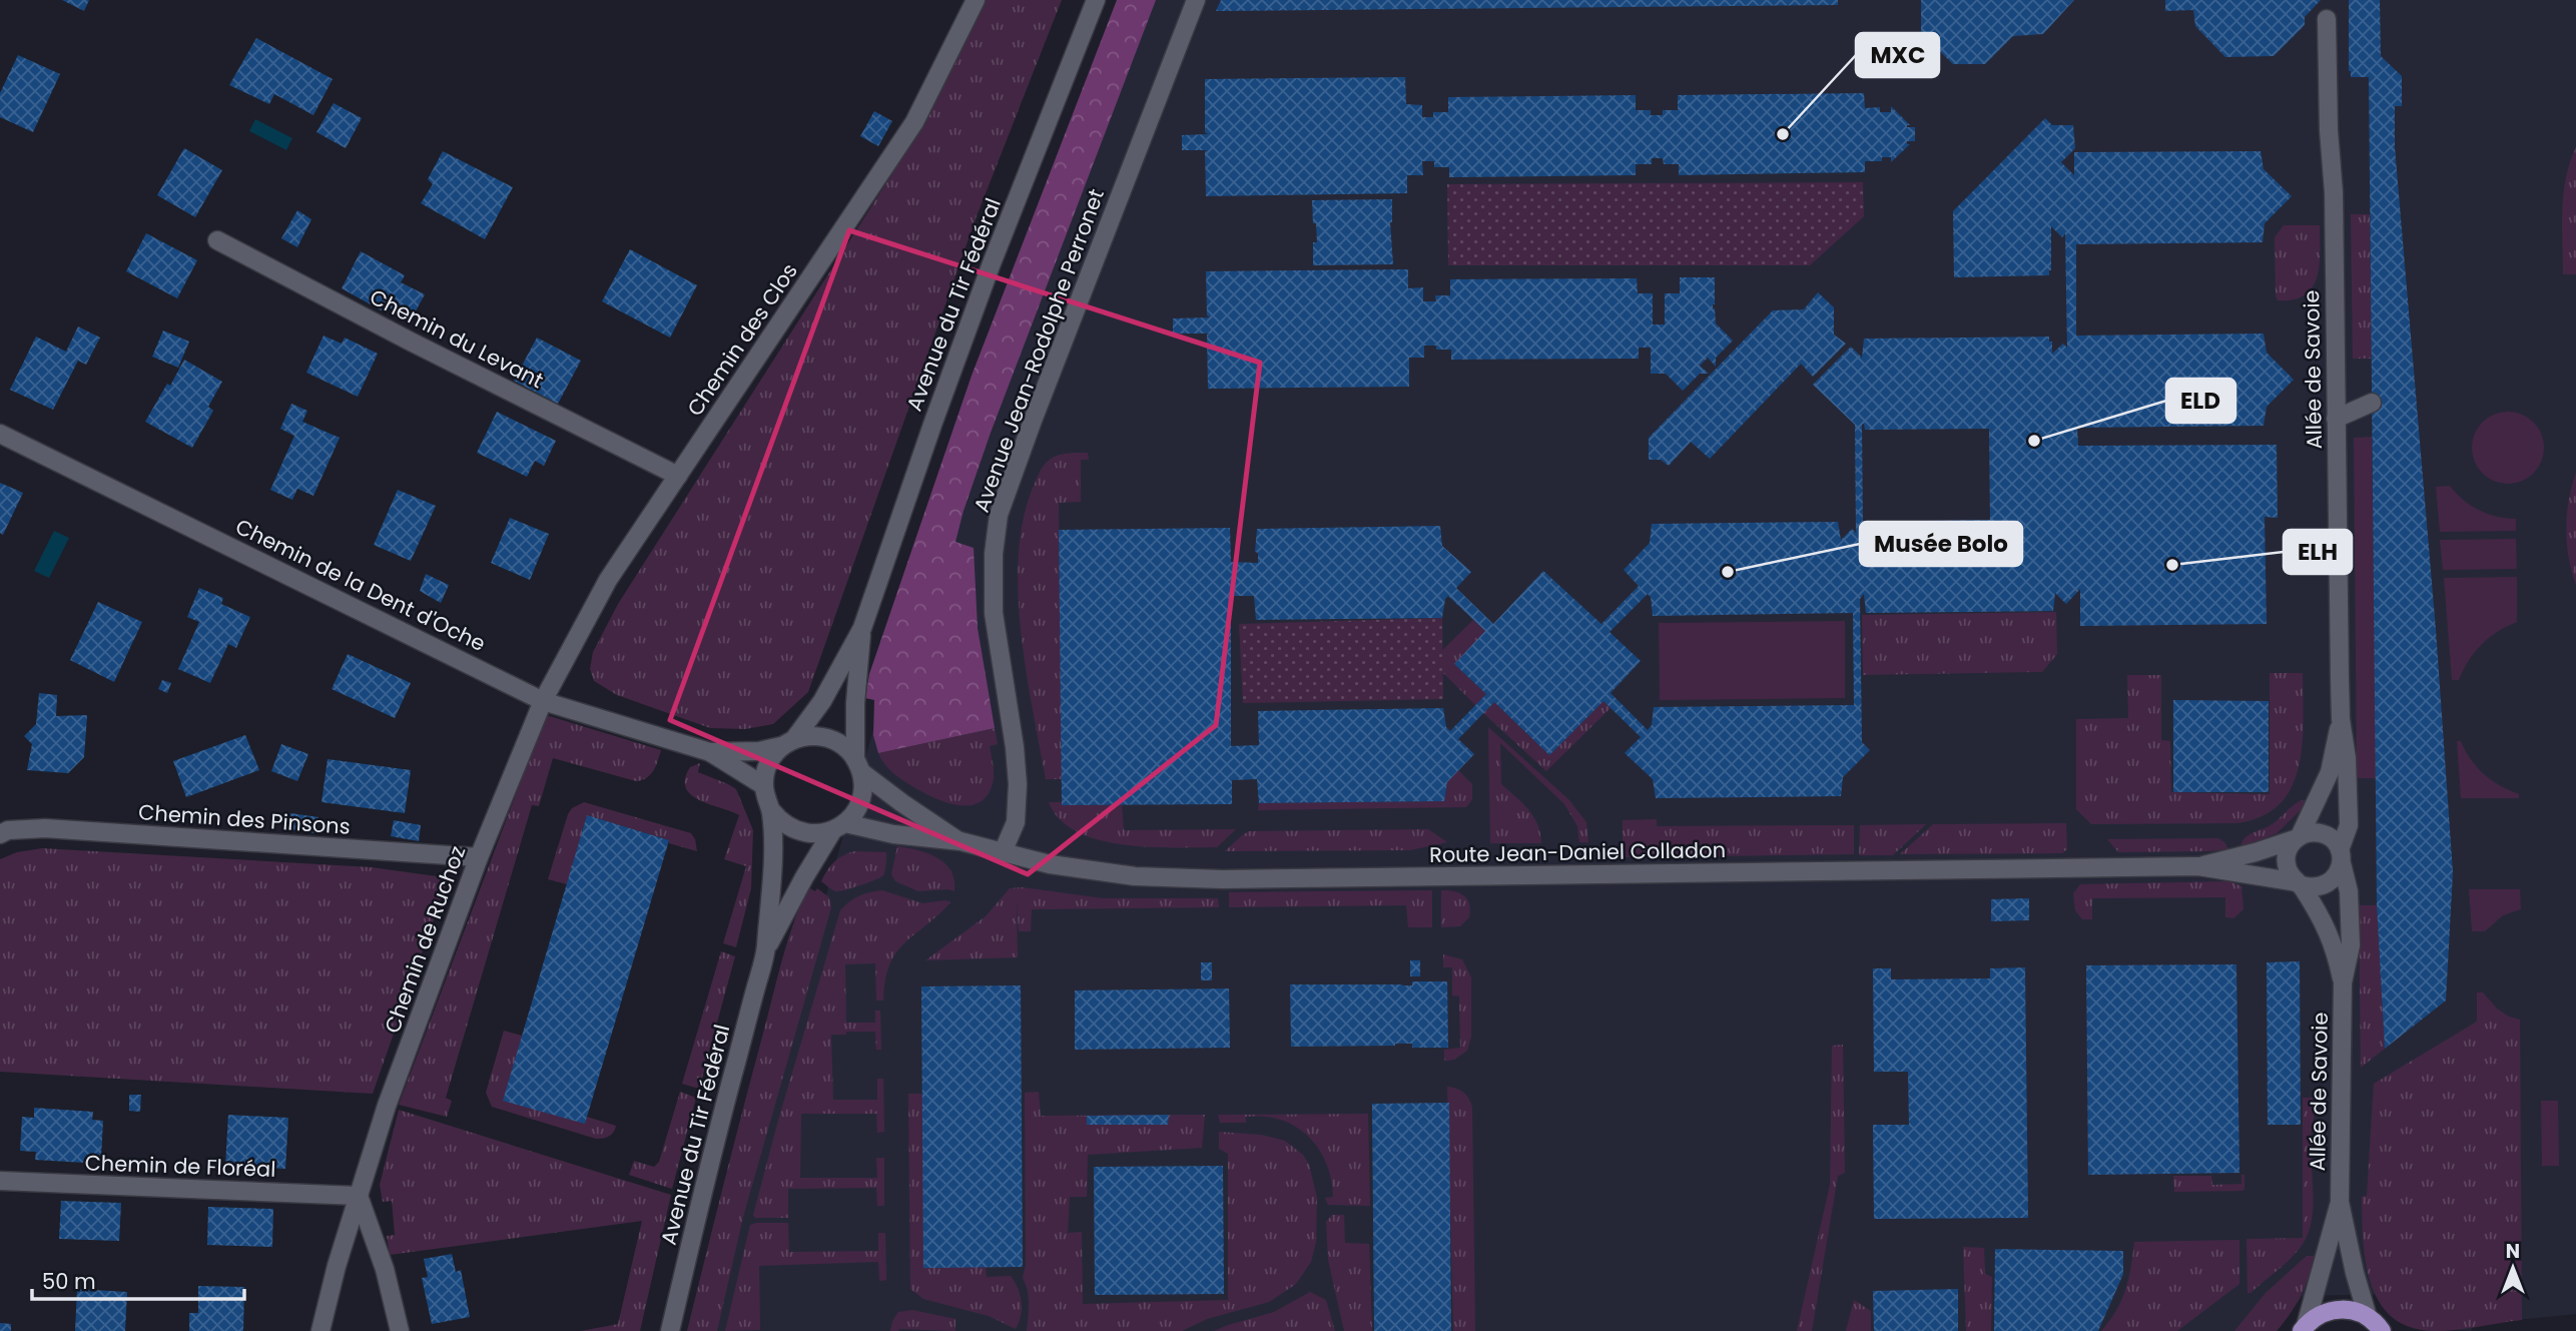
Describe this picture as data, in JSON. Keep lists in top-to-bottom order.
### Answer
{
  "streets": {
    "street": [
      "Avenue du Tir Fédéral",
      "Chemin du Levant",
      "Chemin des Clos",
      "Avenue Jean-Rodolphe Perronet",
      "Allée de Savoie",
      "Chemin de la Dent d'Oche",
      "Chemin des Pinsons",
      "Route Jean-Daniel Colladon",
      "Chemin de Ruchoz",
      "Chemin de Floréal"
    ]
  },
  "crossings": [
    ["Avenue du Tir Fédéral", "Chemin de la Dent d'Oche"],
    ["Avenue du Tir Fédéral", "Route Jean-Daniel Colladon"],
    ["Chemin du Levant", "Chemin des Clos"],
    ["Chemin des Clos", "Chemin de la Dent d'Oche"],
    ["Chemin des Clos", "Chemin de Ruchoz"],
    ["Avenue Jean-Rodolphe Perronet", "Route Jean-Daniel Colladon"],
    ["Allée de Savoie", "Route Jean-Daniel Colladon"],
    ["Chemin de la Dent d'Oche", "Route Jean-Daniel Colladon"],
    ["Chemin de la Dent d'Oche", "Chemin de Ruchoz"],
    ["Chemin des Pinsons", "Chemin de Ruchoz"],
    ["Chemin de Ruchoz", "Chemin de Floréal"]
  ],
  "places": [
    "MXC",
    "ELD",
    "ELH",
    "Musée Bolo"
  ],
  "scale_bar": "50 m",
  "north": "top"
}
